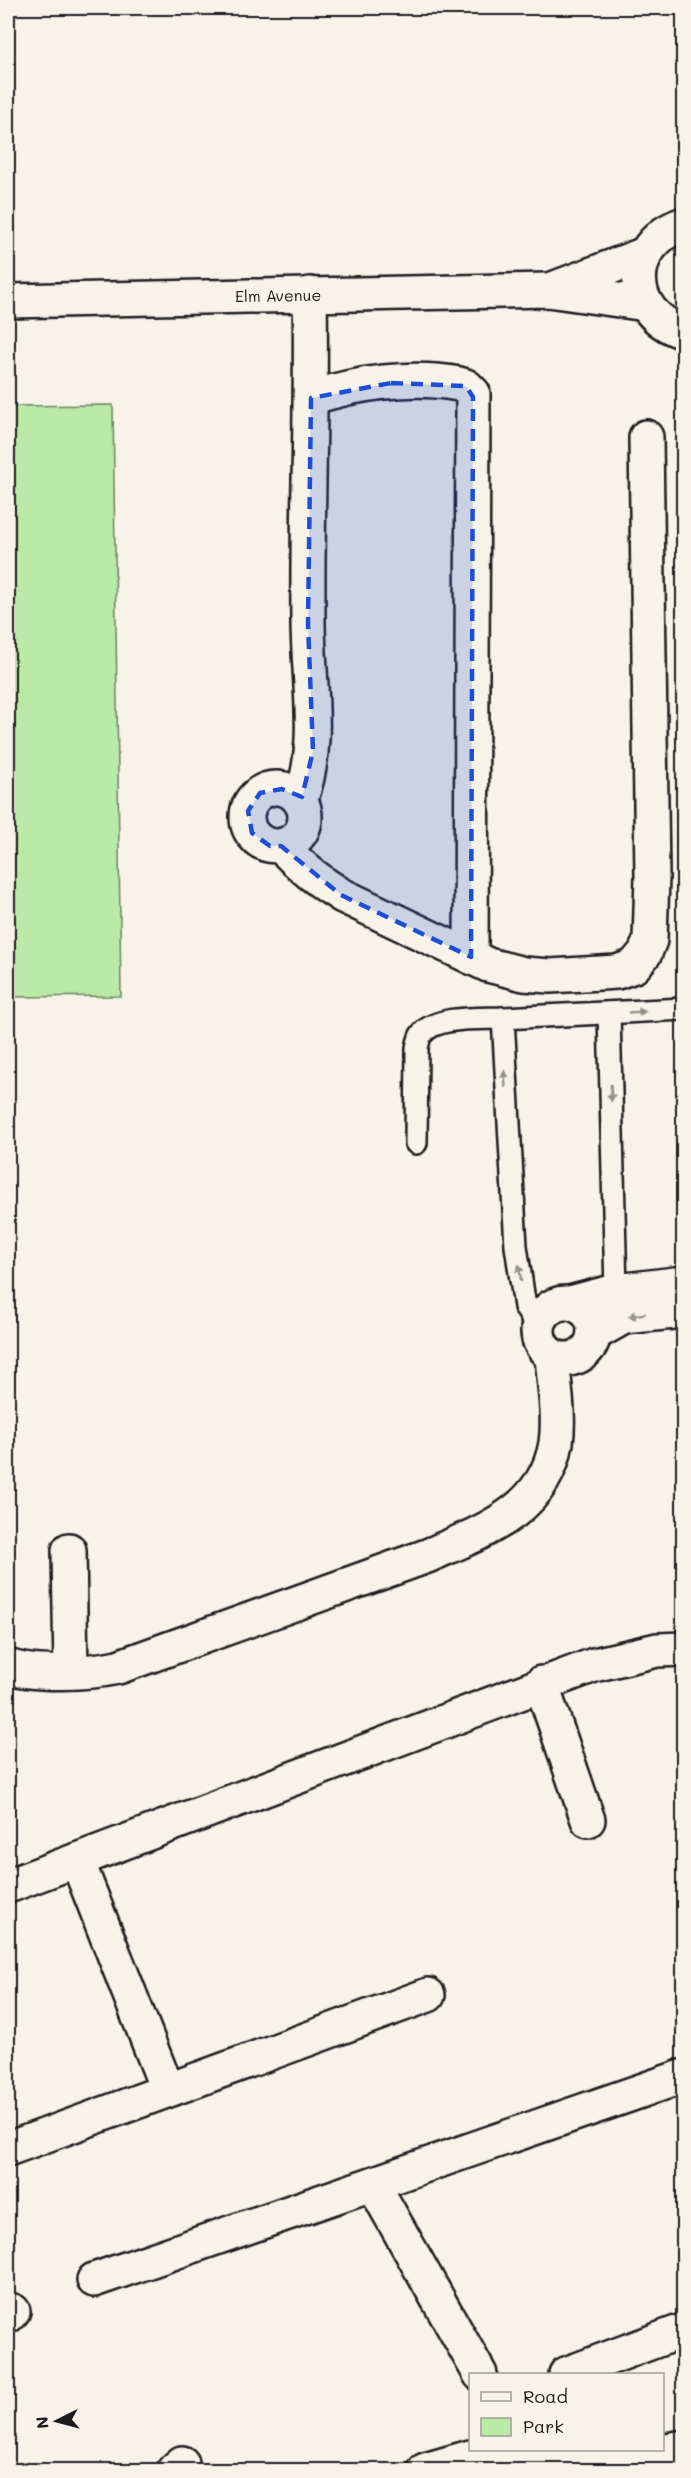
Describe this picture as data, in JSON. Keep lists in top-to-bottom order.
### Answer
{
  "streets": {
    "street": ["Elm Avenue"]
  },
  "legend": ["Road", "Park"],
  "north": "left"
}
